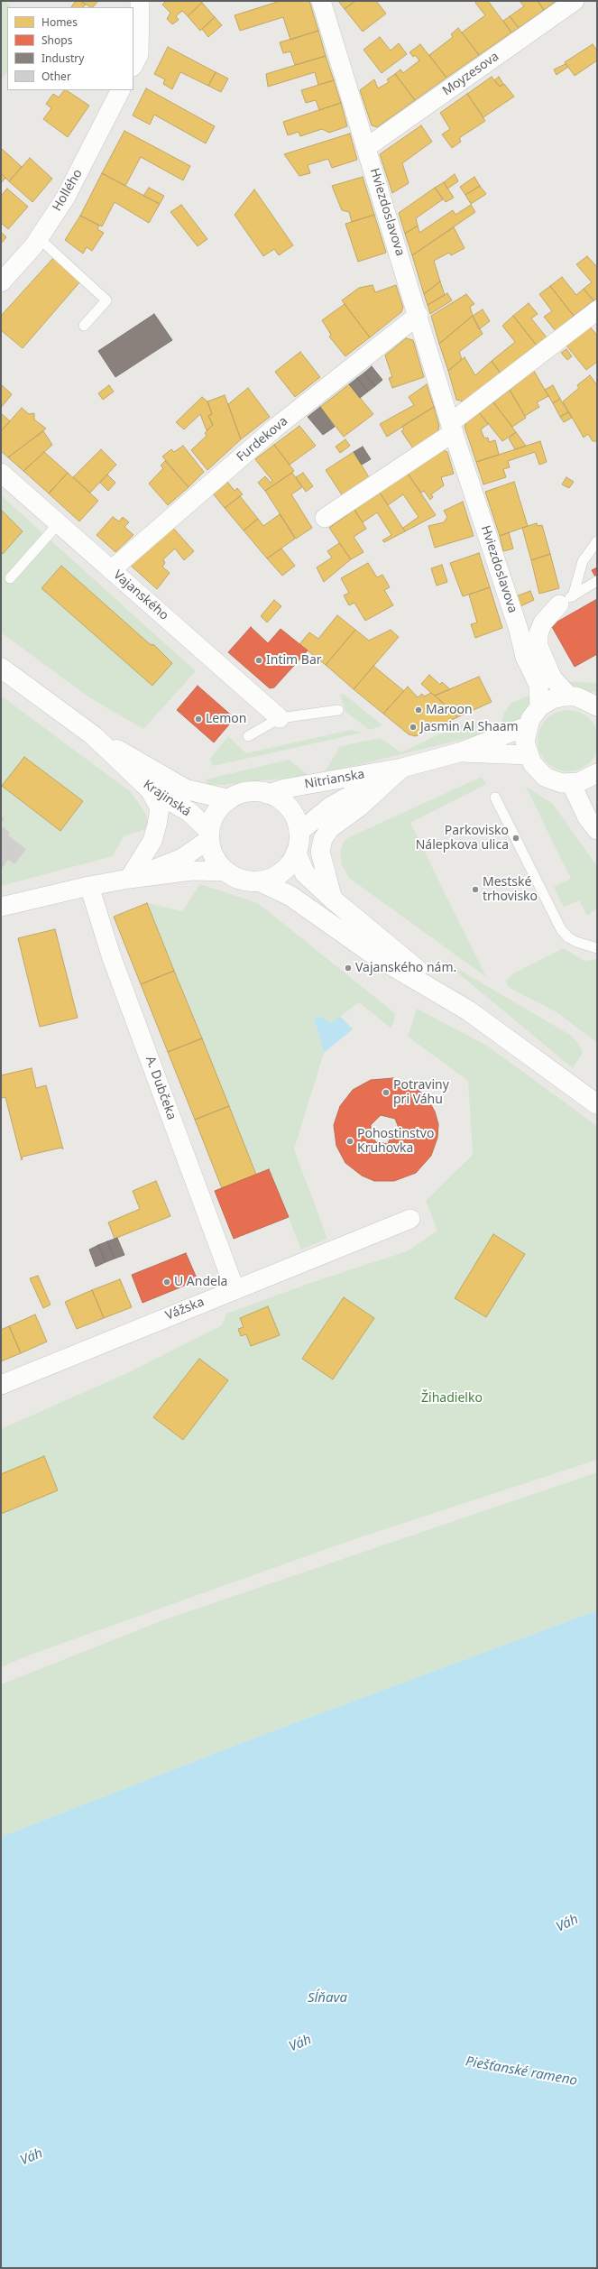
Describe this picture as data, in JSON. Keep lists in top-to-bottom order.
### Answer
{
  "streets": {
    "main road": ["Krajinská"],
    "street": [
      "Moyzesova",
      "Hollého",
      "Hviezdoslavova",
      "Furdekova",
      "Vajanského",
      "Nitrianska",
      "A. Dubčeka",
      "Vážska"
    ]
  },
  "crossings": [
    ["Moyzesova", "Hviezdoslavova"],
    ["Hviezdoslavova", "Furdekova"],
    ["Furdekova", "Vajanského"],
    ["Nitrianska", "Krajinská"],
    ["A. Dubčeka", "Vážska"]
  ],
  "water": ["Váh", "Sĺňava", "Piešťanské rameno"],
  "parks": ["Žihadielko"],
  "places": [
    "Intim Bar",
    "Maroon",
    "Lemon",
    "Jasmin Al Shaam",
    "Parkovisko Nálepkova ulica",
    "Mestské trhovisko",
    "Vajanského nám.",
    "Potraviny pri Váhu",
    "Pohostinstvo Kruhovka",
    "U Andela"
  ],
  "legend": [
    "Homes",
    "Shops",
    "Industry",
    "Other"
  ]
}
